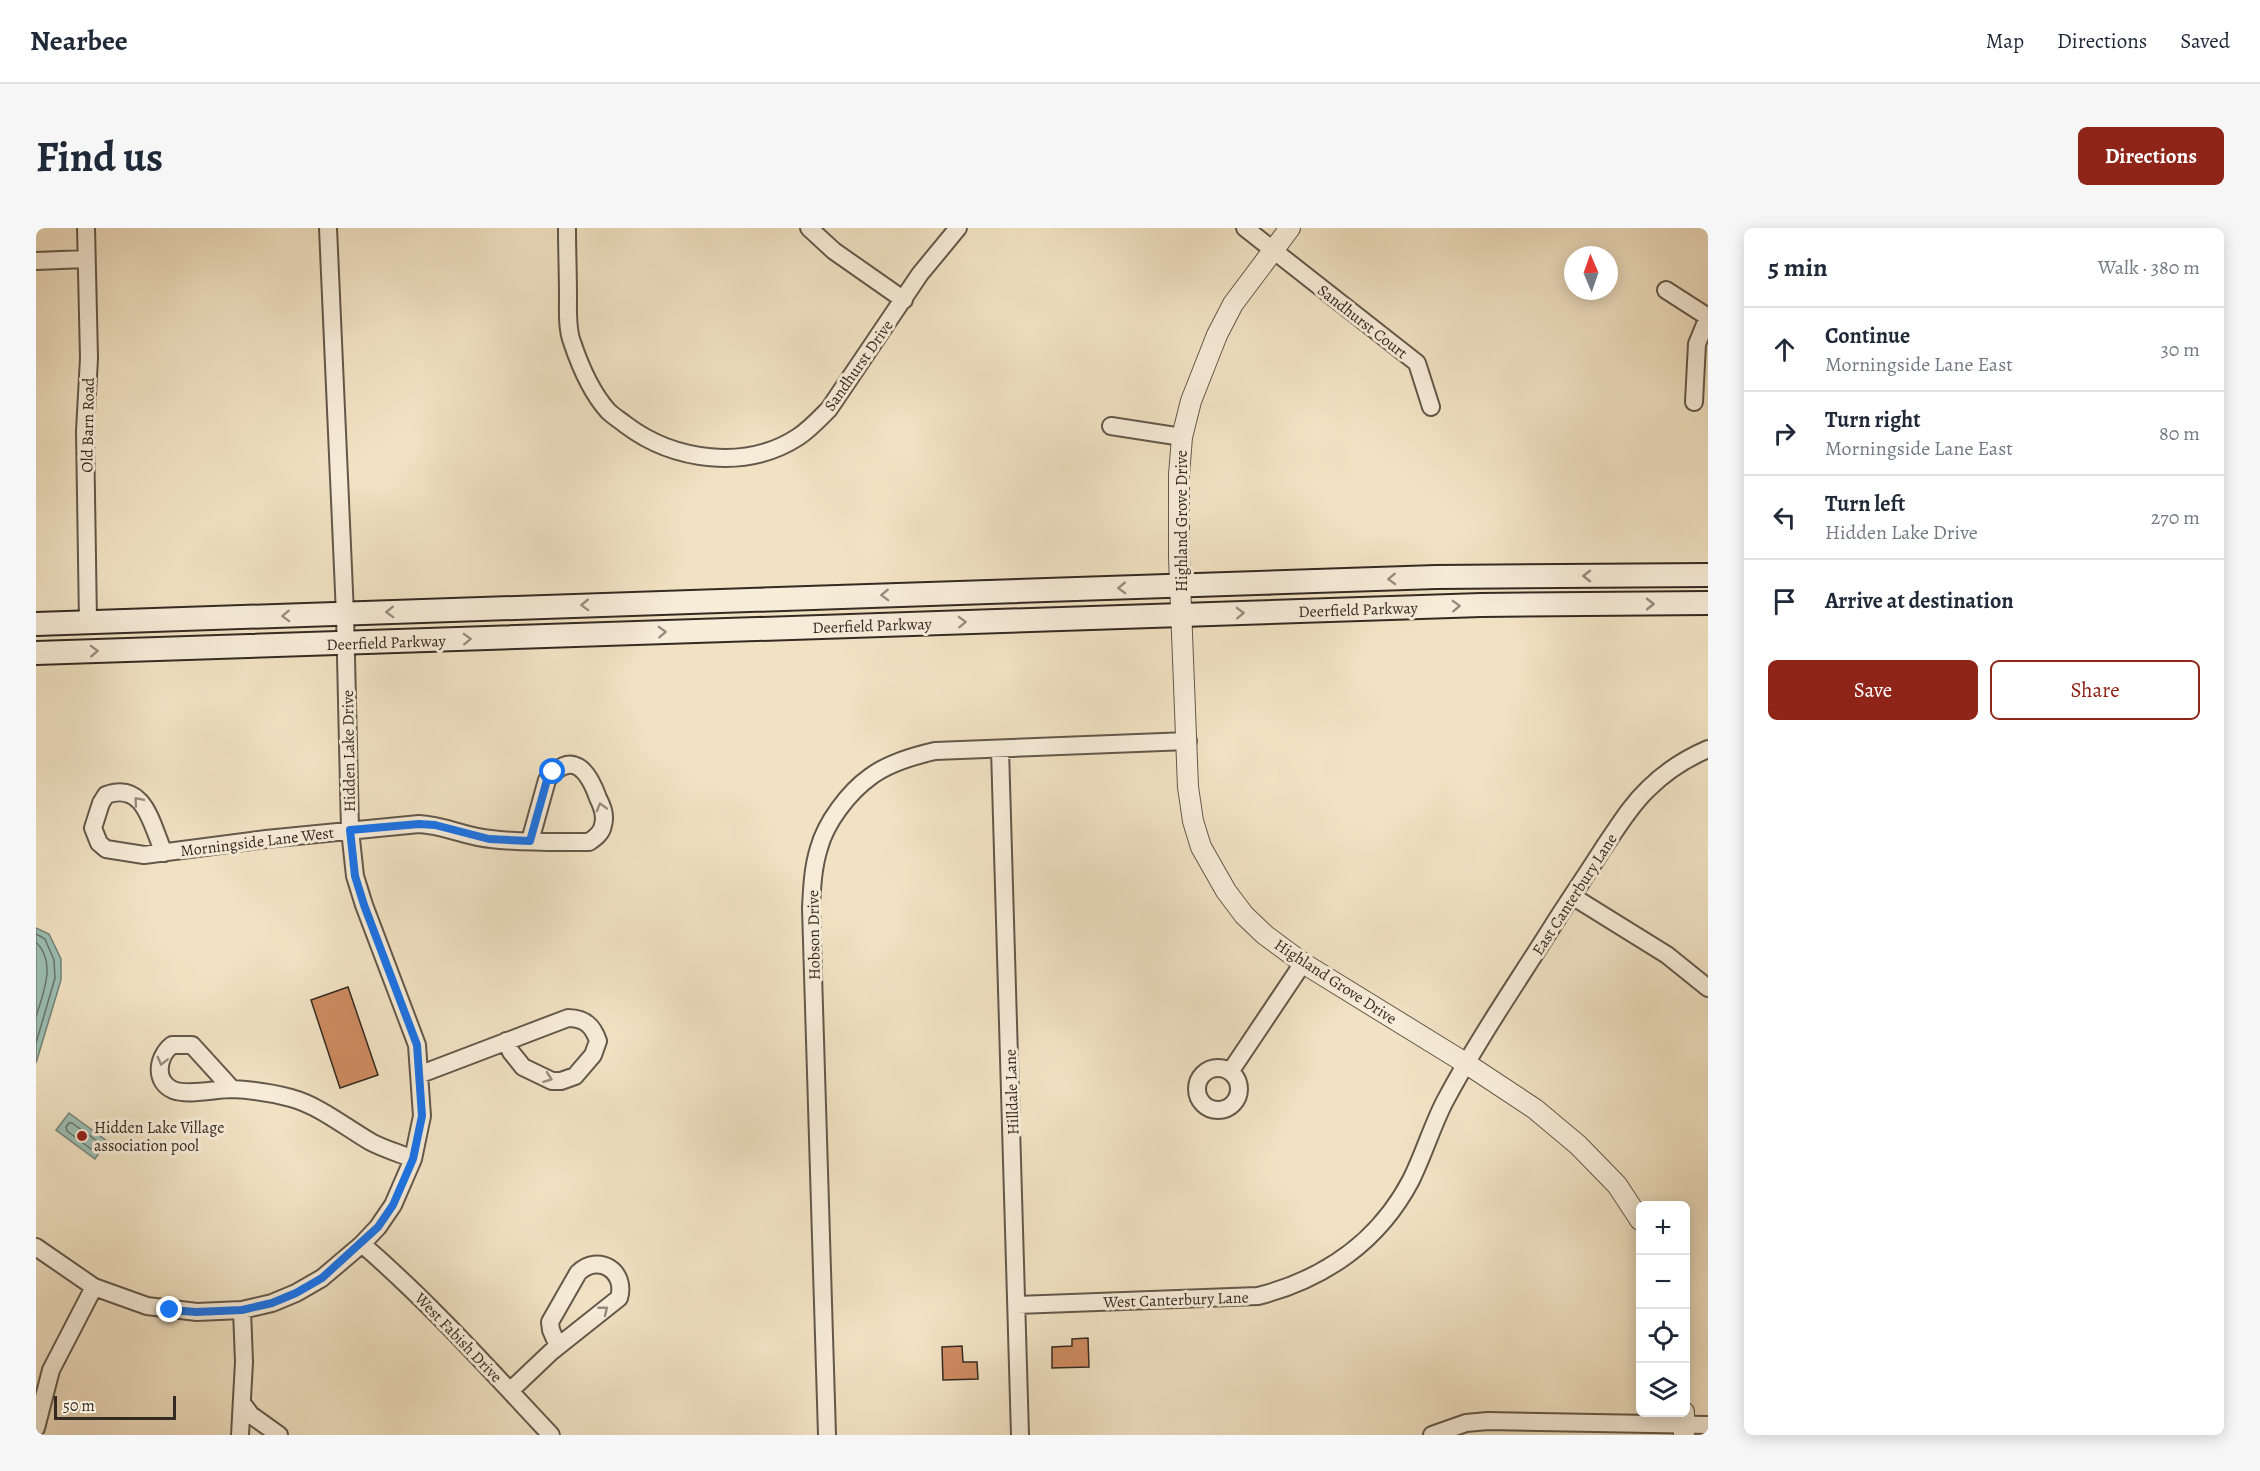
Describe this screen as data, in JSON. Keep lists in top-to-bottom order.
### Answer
{
  "streets": {
    "main road": ["Deerfield Parkway"],
    "street": [
      "Sandhurst Court",
      "Sandhurst Drive",
      "Old Barn Road",
      "Highland Grove Drive",
      "Hidden Lake Drive",
      "Morningside Lane West",
      "East Canterbury Lane",
      "Hobson Drive",
      "Hilldale Lane",
      "West Canterbury Lane",
      "West Fabish Drive"
    ]
  },
  "crossings": [
    ["Sandhurst Court", "Highland Grove Drive"],
    ["Old Barn Road", "Deerfield Parkway"],
    ["Highland Grove Drive", "Deerfield Parkway"],
    ["Highland Grove Drive", "East Canterbury Lane"],
    ["Highland Grove Drive", "Hobson Drive"],
    ["Highland Grove Drive", "West Canterbury Lane"],
    ["Deerfield Parkway", "Hidden Lake Drive"],
    ["Hidden Lake Drive", "Morningside Lane West"],
    ["Hidden Lake Drive", "West Fabish Drive"],
    ["East Canterbury Lane", "West Canterbury Lane"],
    ["Hobson Drive", "Hilldale Lane"],
    ["Hilldale Lane", "West Canterbury Lane"]
  ],
  "places": ["Hidden Lake Village association pool"],
  "scale_bar": "50 m",
  "north": "top",
  "page": {
    "header": "Nearbee",
    "nav": ["Map", "Directions", "Saved"],
    "buttons": [
      "Directions",
      ["Save", "Share"]
    ],
    "title": "Find us",
    "heading": ["5 min", "Walk · 380 m"],
    "list": [
      ["Continue", "Morningside Lane East", "30 m"],
      ["Turn right", "Morningside Lane East", "80 m"],
      ["Turn left", "Hidden Lake Drive", "270 m"],
      "Arrive at destination"
    ],
    "map_buttons": ["+", "−"],
    "scale": "50 m"
  }
}
